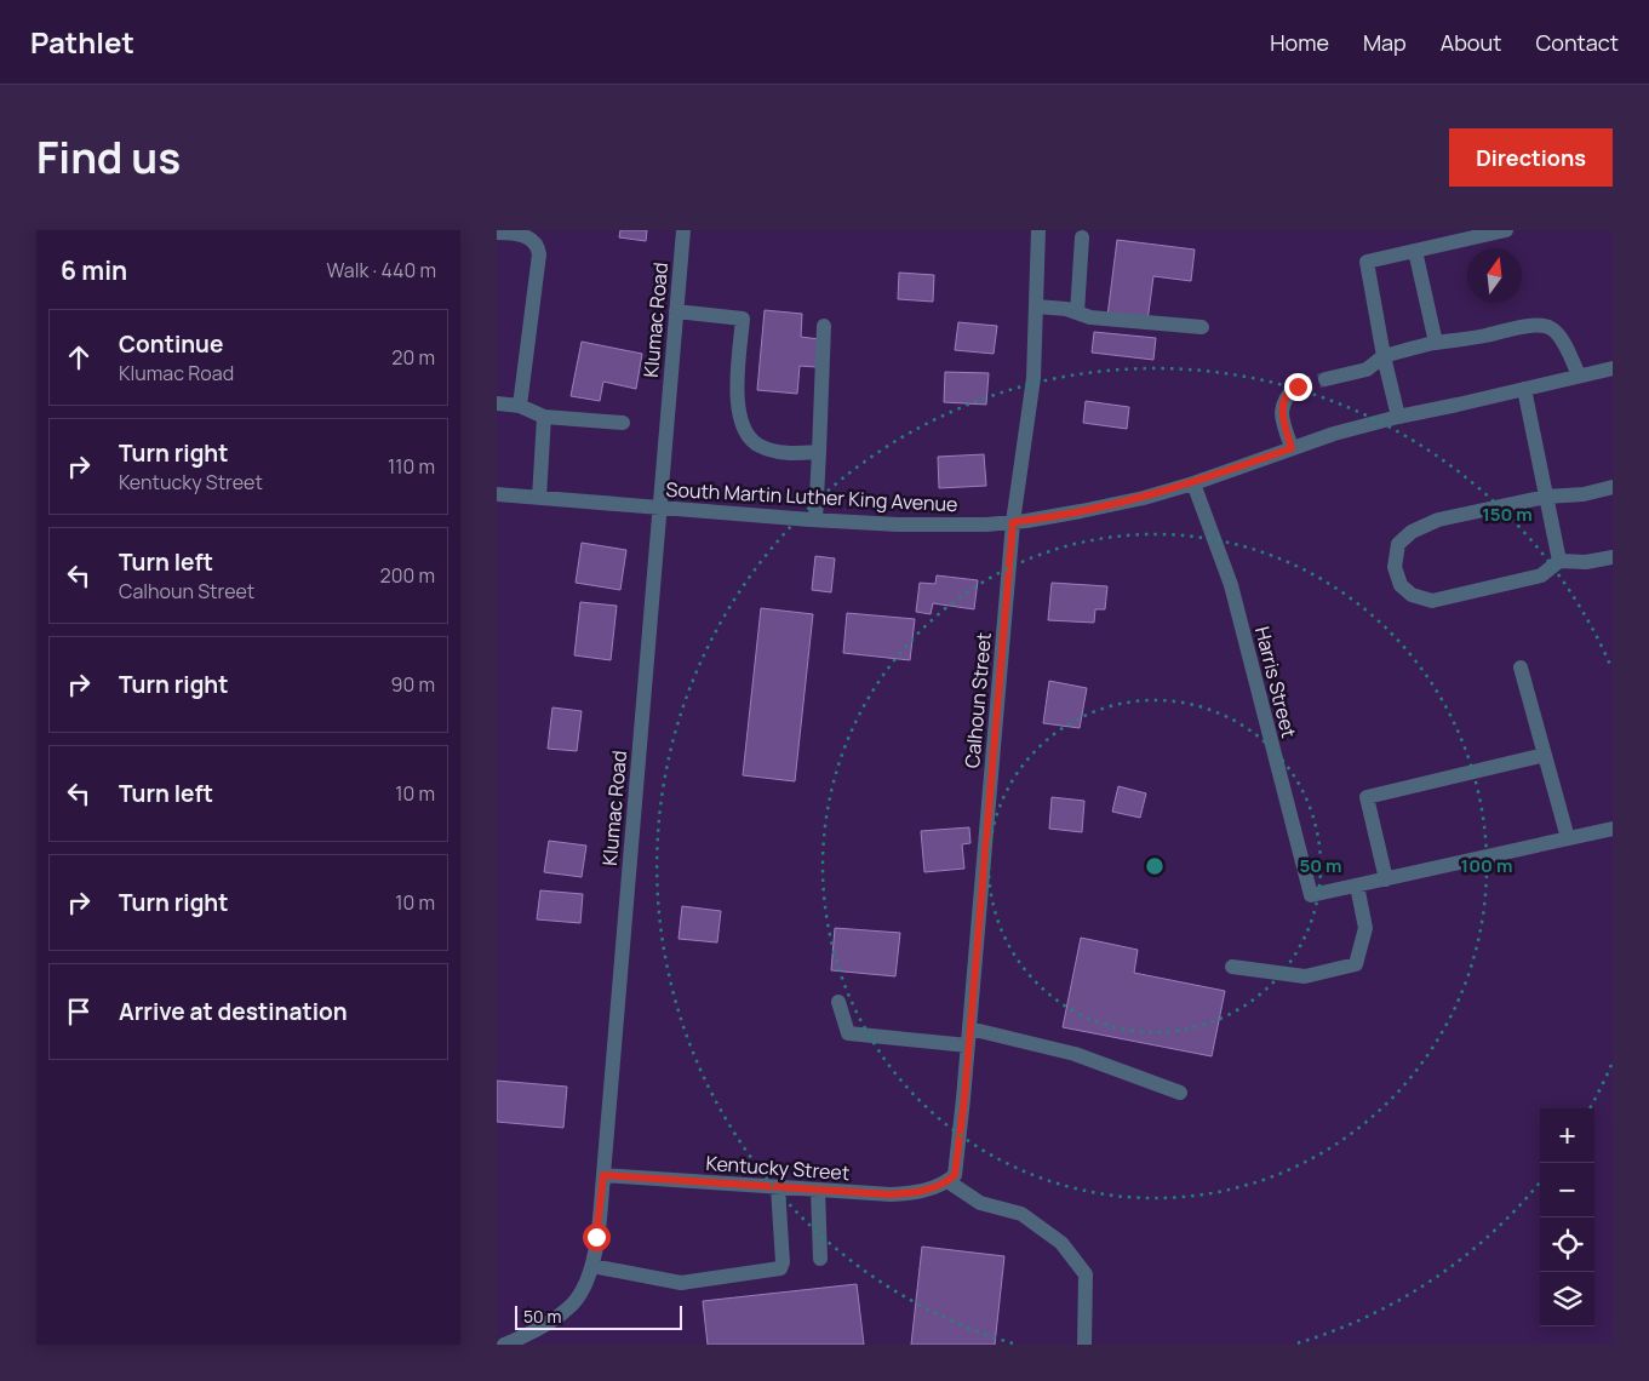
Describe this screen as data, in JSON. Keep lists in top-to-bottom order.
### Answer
{
  "streets": {
    "street": [
      "Klumac Road",
      "South Martin Luther King Avenue",
      "Harris Street",
      "Calhoun Street",
      "Kentucky Street"
    ]
  },
  "crossings": [
    ["Klumac Road", "South Martin Luther King Avenue"],
    ["Klumac Road", "Kentucky Street"],
    ["South Martin Luther King Avenue", "Harris Street"],
    ["South Martin Luther King Avenue", "Calhoun Street"],
    ["Calhoun Street", "Kentucky Street"]
  ],
  "scale_bar": "50 m",
  "north": "top",
  "page": {
    "header": "Pathlet",
    "nav": [
      "Home",
      "Map",
      "About",
      "Contact"
    ],
    "title": "Find us",
    "buttons": "Directions",
    "heading": ["6 min", "Walk · 440 m"],
    "list": [
      ["Continue", "Klumac Road", "20 m"],
      ["Turn right", "Kentucky Street", "110 m"],
      ["Turn left", "Calhoun Street", "200 m"],
      ["Turn right", "90 m"],
      ["Turn left", "10 m"],
      ["Turn right", "10 m"],
      "Arrive at destination"
    ],
    "map_buttons": ["+", "−"],
    "scale": "50 m"
  },
  "rings": ["150 m", "50 m", "100 m"]
}
